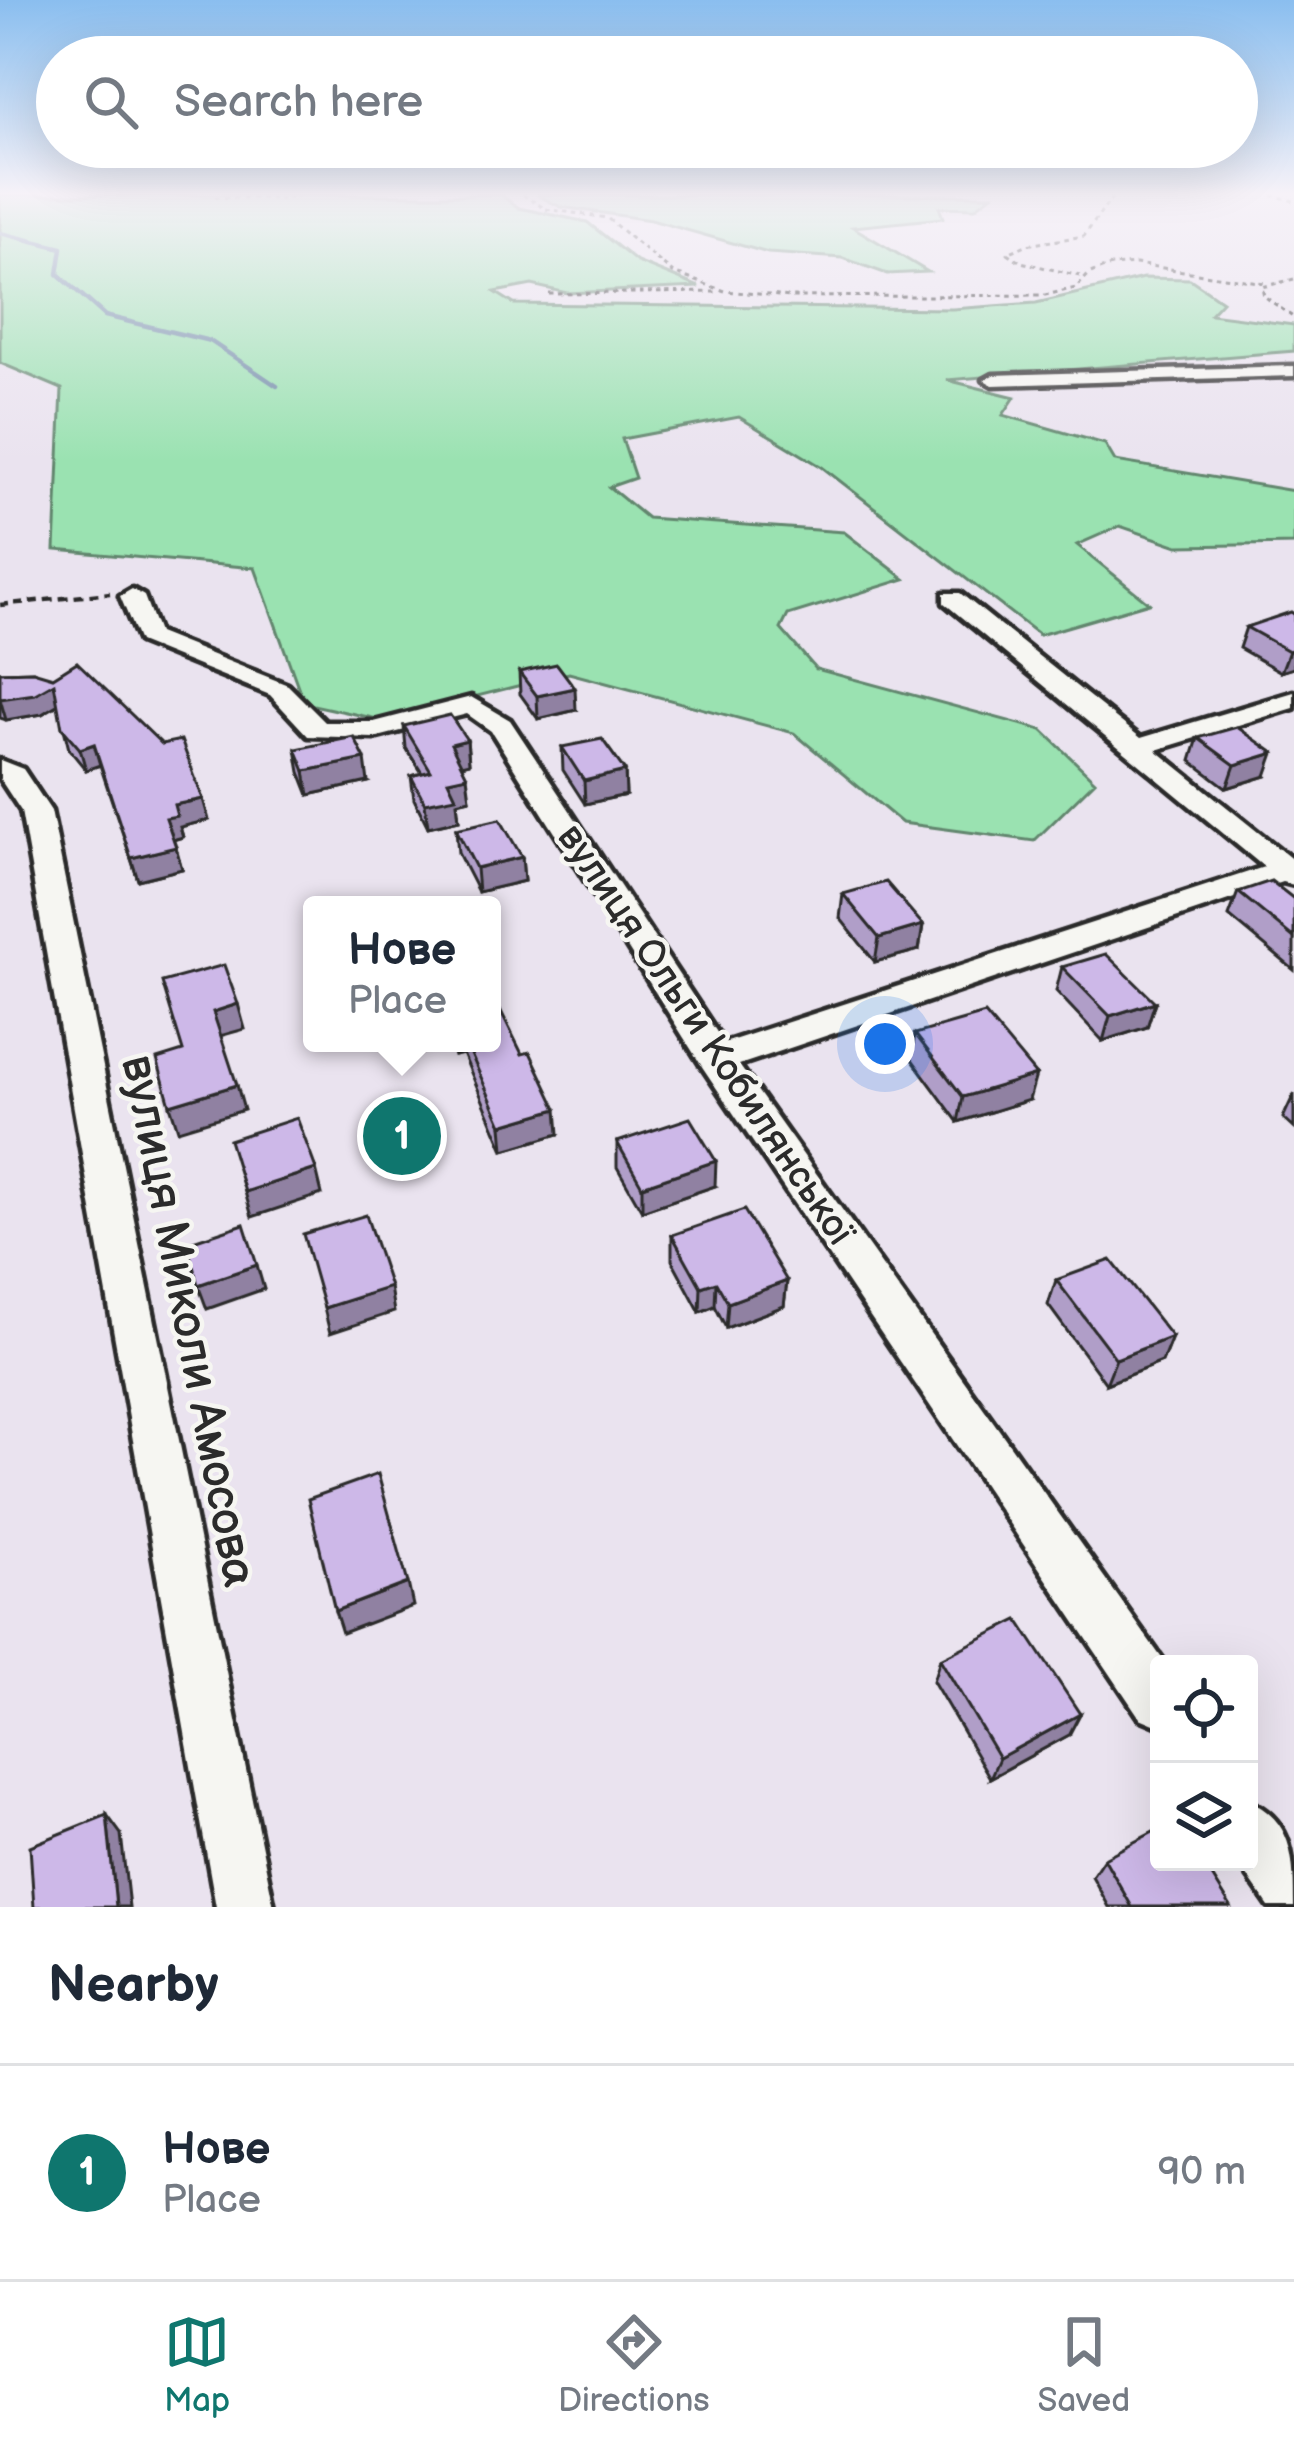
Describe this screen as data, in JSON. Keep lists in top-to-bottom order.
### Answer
{
  "streets": {
    "street": ["вулиця Ольги Кобилянської", "вулиця Миколи Амосова"]
  },
  "page": {
    "search": "Search here",
    "popup": ["Нове", "Place"],
    "pins": "1",
    "heading": "Nearby",
    "list": [
      {
        "mark": "1",
        "name": "Нове",
        "note": "Place",
        "value": "90 m"
      }
    ],
    "nav": ["Map", "Directions", "Saved"]
  }
}
